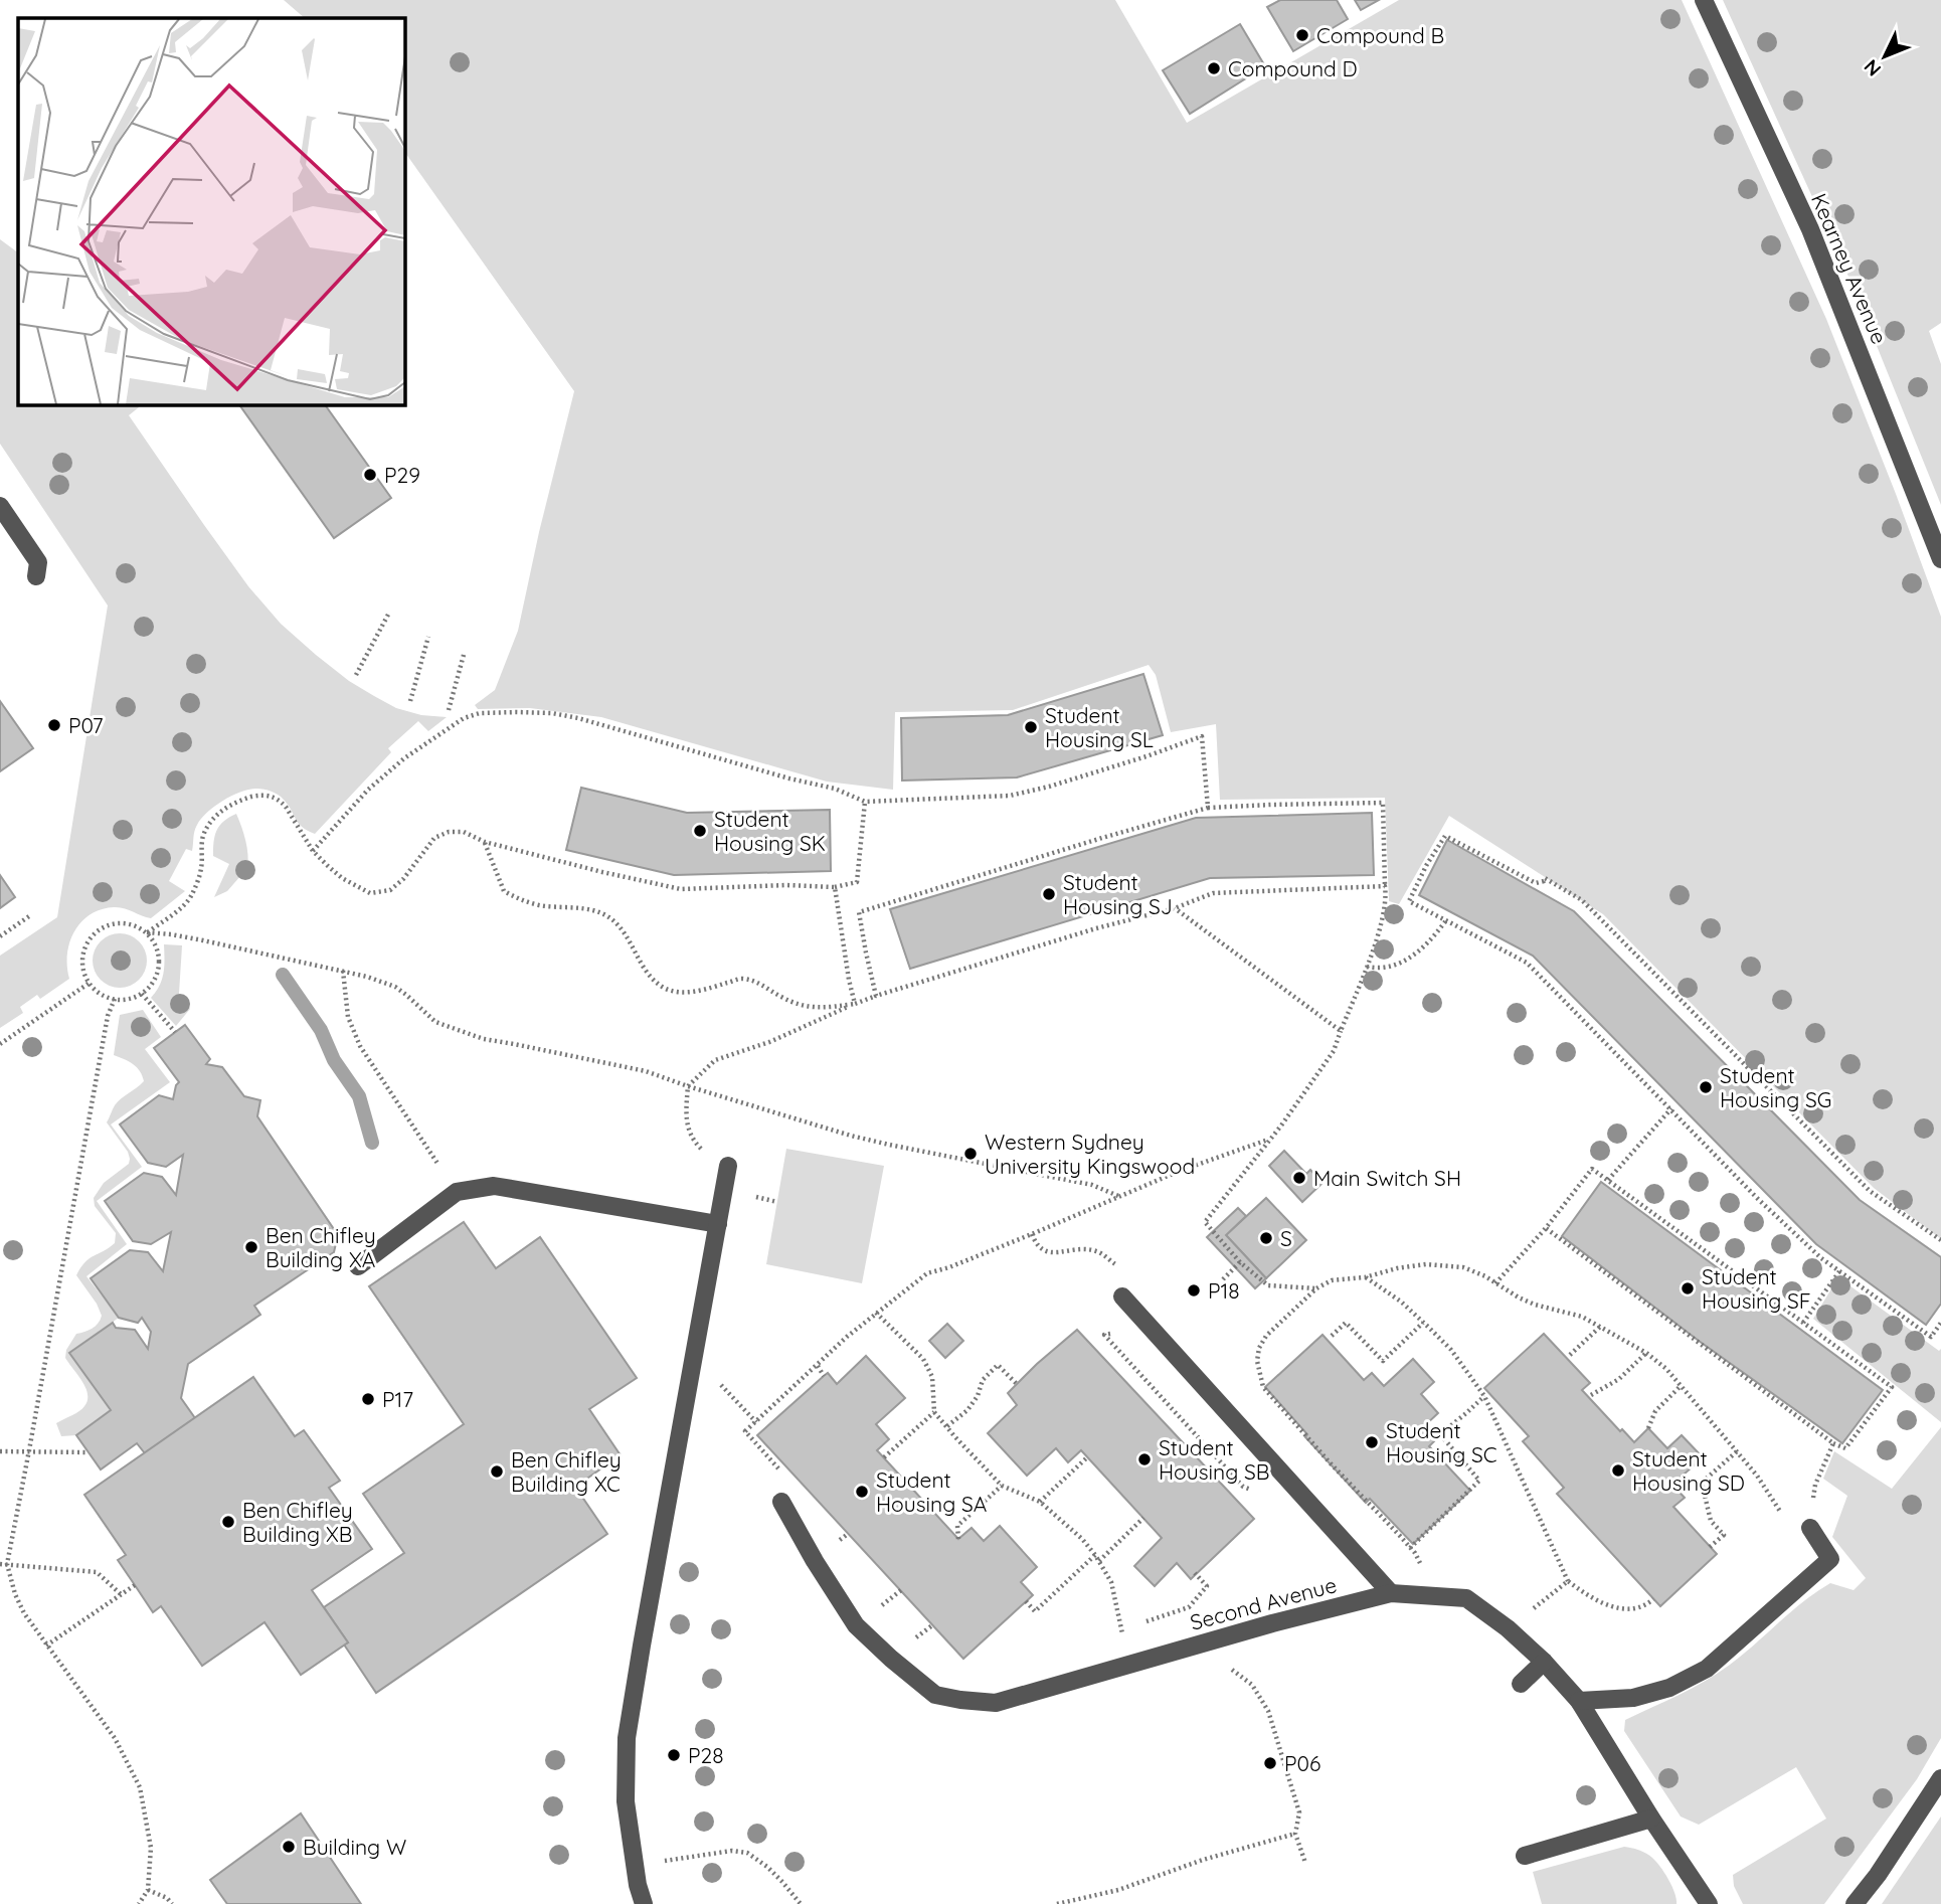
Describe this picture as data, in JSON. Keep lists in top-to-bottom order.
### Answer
{
  "streets": {
    "street": ["Kearney Avenue", "Second Avenue"]
  },
  "places": [
    "Compound B",
    "Compound D",
    "P29",
    "P07",
    "Student Housing SL",
    "Student Housing SK",
    "Student Housing SJ",
    "Student Housing SG",
    "Western Sydney University Kingswood",
    "Main Switch SH",
    "S",
    "Ben Chifley Building XA",
    "Student Housing SF",
    "P18",
    "P17",
    "Student Housing SC",
    "Student Housing SB",
    "Student Housing SD",
    "Ben Chifley Building XC",
    "Student Housing SA",
    "Ben Chifley Building XB",
    "P28",
    "P06",
    "Building W"
  ],
  "north": "bottom left"
}
